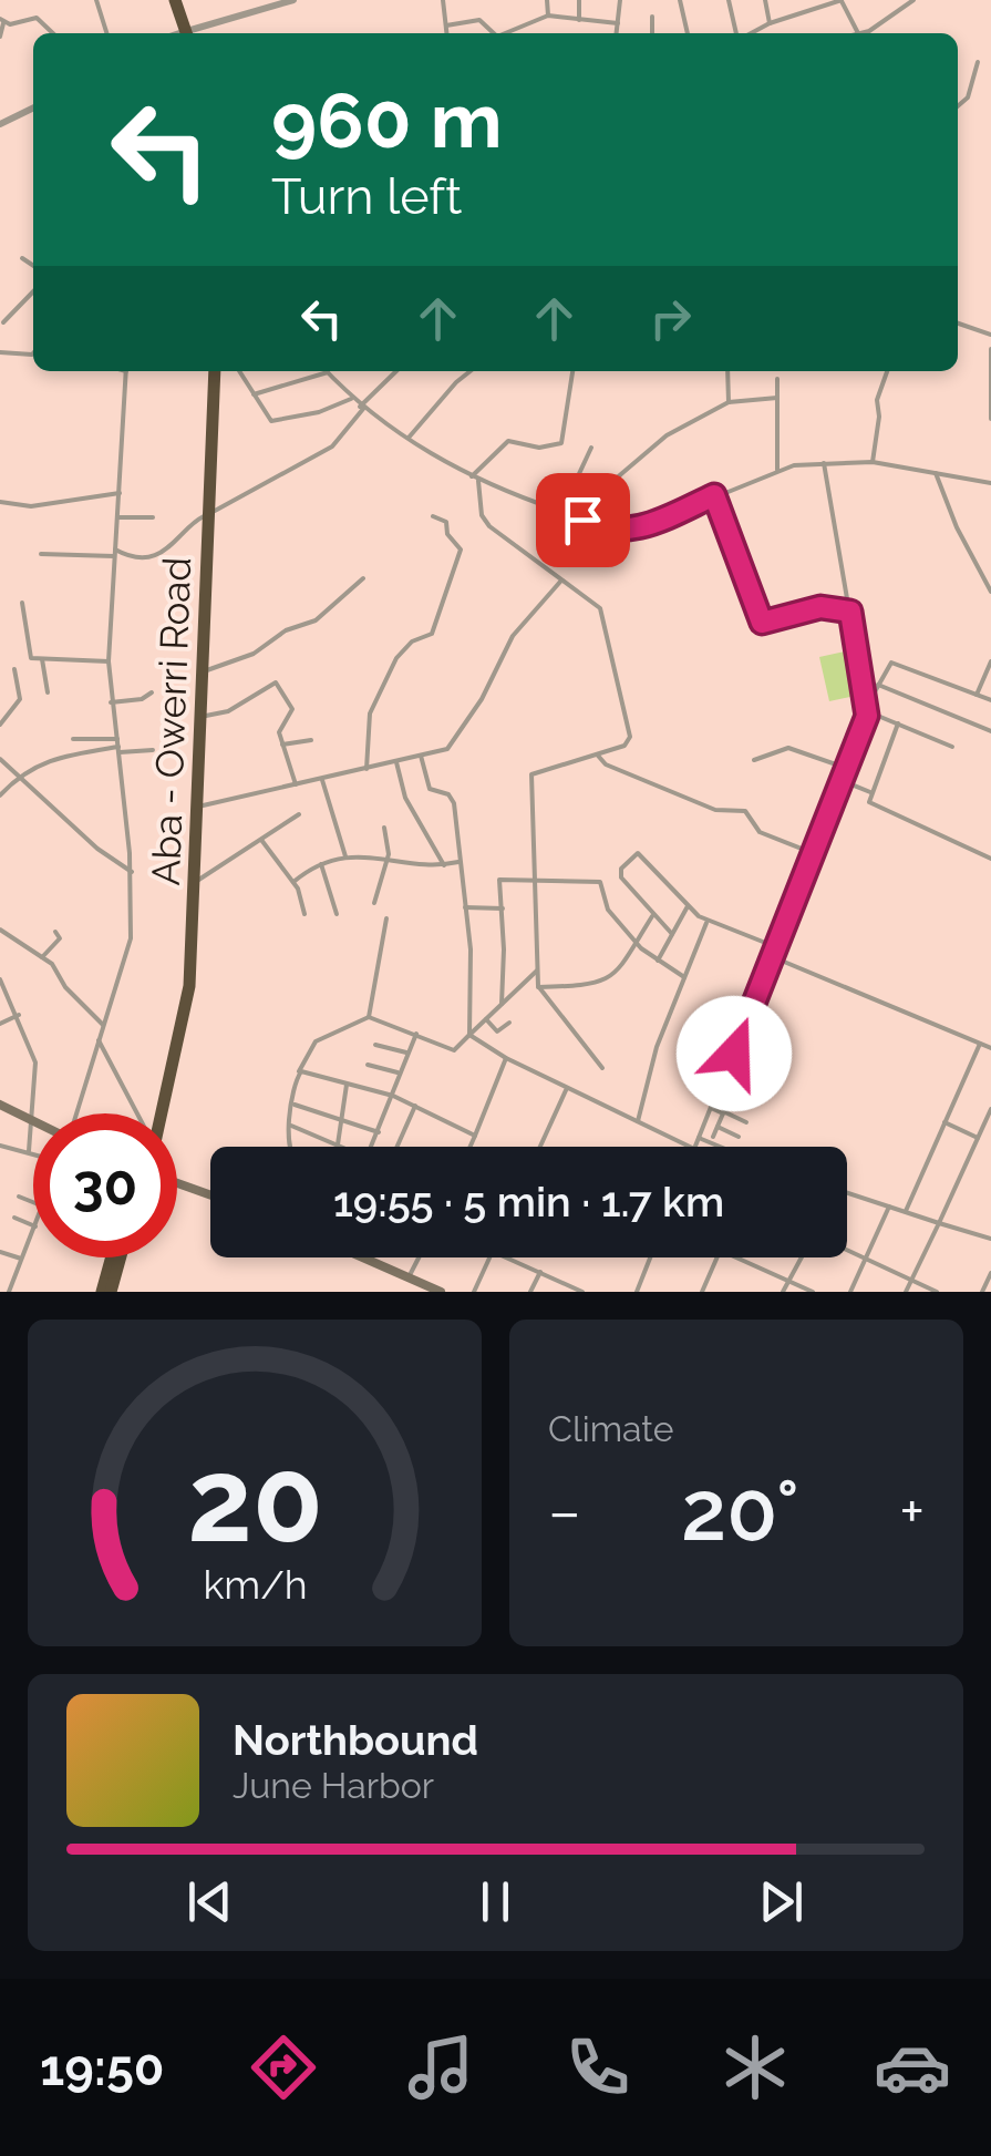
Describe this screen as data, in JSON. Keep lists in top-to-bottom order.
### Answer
{
  "streets": {
    "highway": ["Aba - Owerri Road"]
  },
  "page": {
    "turn": ["960 m", "Turn left"],
    "limit": "30",
    "trip": "19:55 · 5 min · 1.7 km",
    "tile": "Climate",
    "heat": ["−", "20°", "+"],
    "song": ["Northbound", "June Harbor"],
    "tabs": "19:50",
    "gauge": ["20", "km/h"]
  }
}
